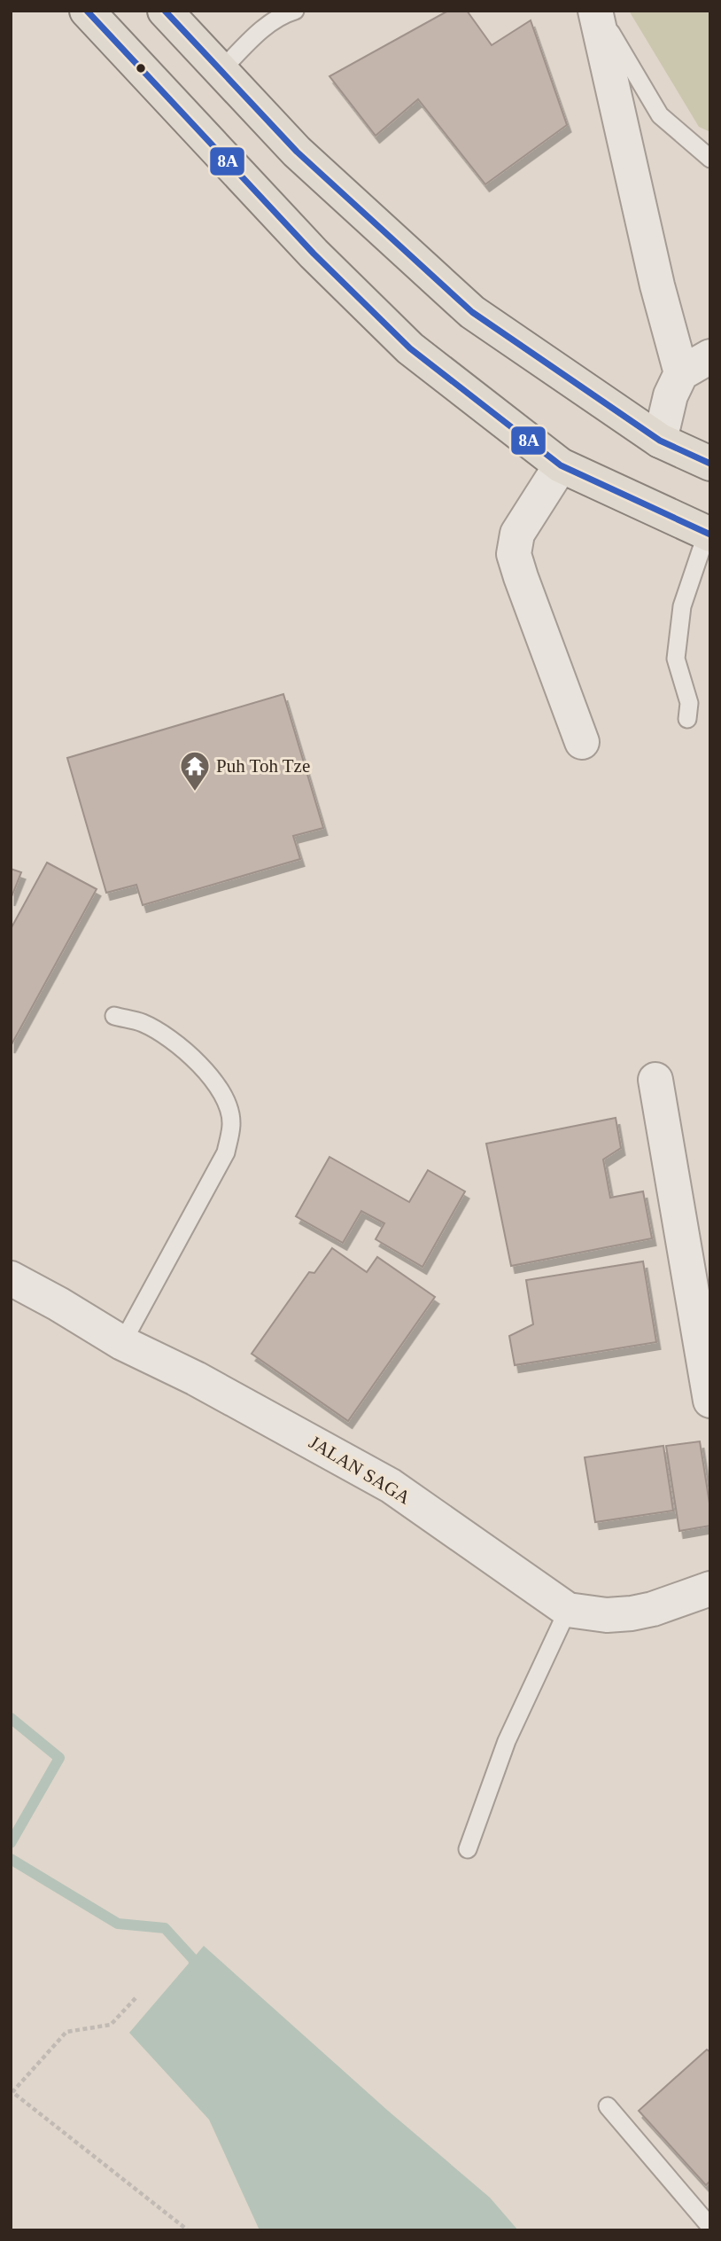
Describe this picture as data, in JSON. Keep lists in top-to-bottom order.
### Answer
{
  "streets": {
    "street": ["JALAN SAGA"]
  },
  "places": {
    "temple": ["Puh Toh Tze"]
  },
  "lines": ["transit line 8A"]
}
